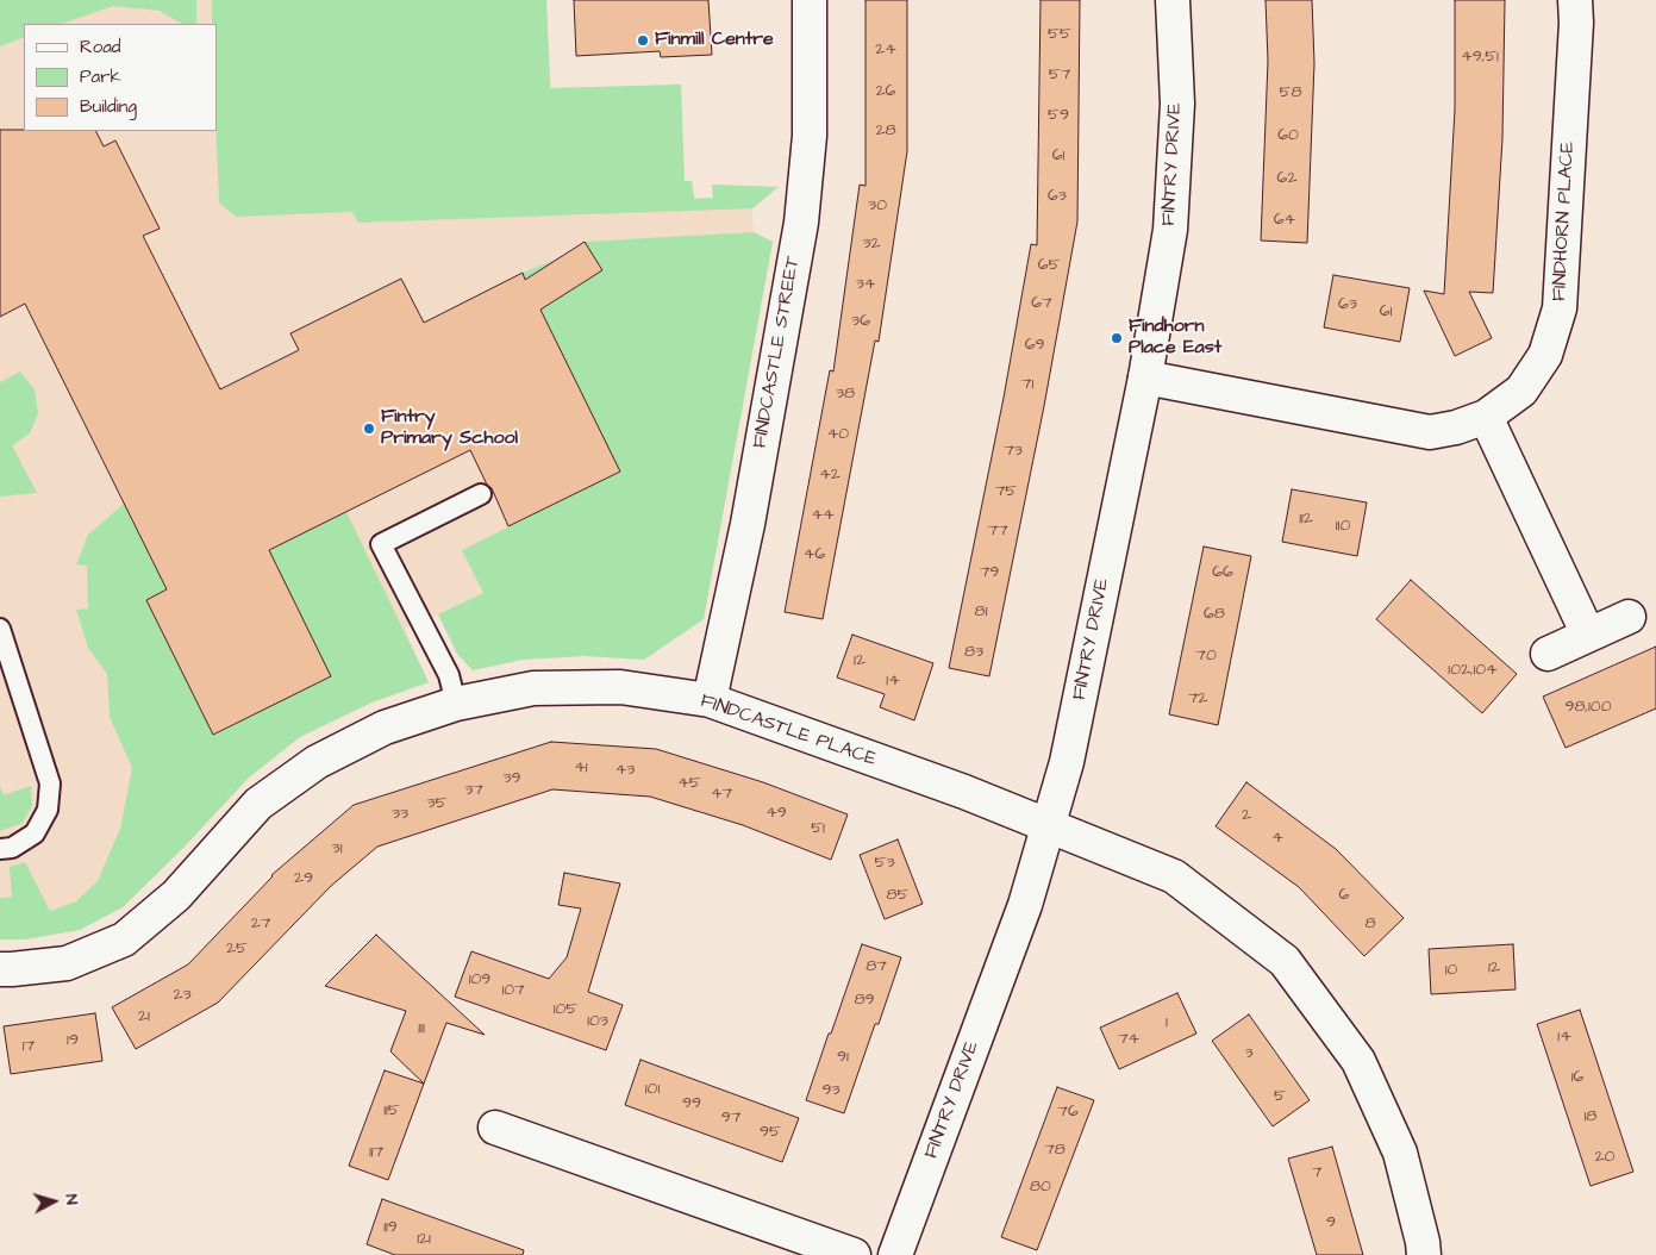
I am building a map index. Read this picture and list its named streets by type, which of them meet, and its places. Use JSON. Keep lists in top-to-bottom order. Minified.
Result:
{"streets":{"street":["FINTRY DRIVE","FINDHORN PLACE","FINDCASTLE STREET","FINDCASTLE PLACE"]},"crossings":[["FINTRY DRIVE","FINDHORN PLACE"],["FINTRY DRIVE","FINDCASTLE PLACE"],["FINDCASTLE STREET","FINDCASTLE PLACE"]],"places":["Finmill Centre","Findhorn Place East","Fintry Primary School"],"house_numbers":["55","24","49,51","57","26","58","59","28","60","61","62","63","30","64","32","65","34","67","63","61","36","69","71","38","40","73","42","75","44","112","110","77","46","79","66","81","68","83","70","12","102,104","14","72","98,100","41","43","39","45","37","47","35","49","33","2","51","4","31","53","29","85","6","27","8","25","87","12","10","109","107","23","89","105","21","103","1","111","14","74","19","17","3","91","16","101","93","5","99","115","76","18","97","95","78","117","20","7","80","9","119","121"],"legend":["Road","Park","Building"],"north":"right"}
